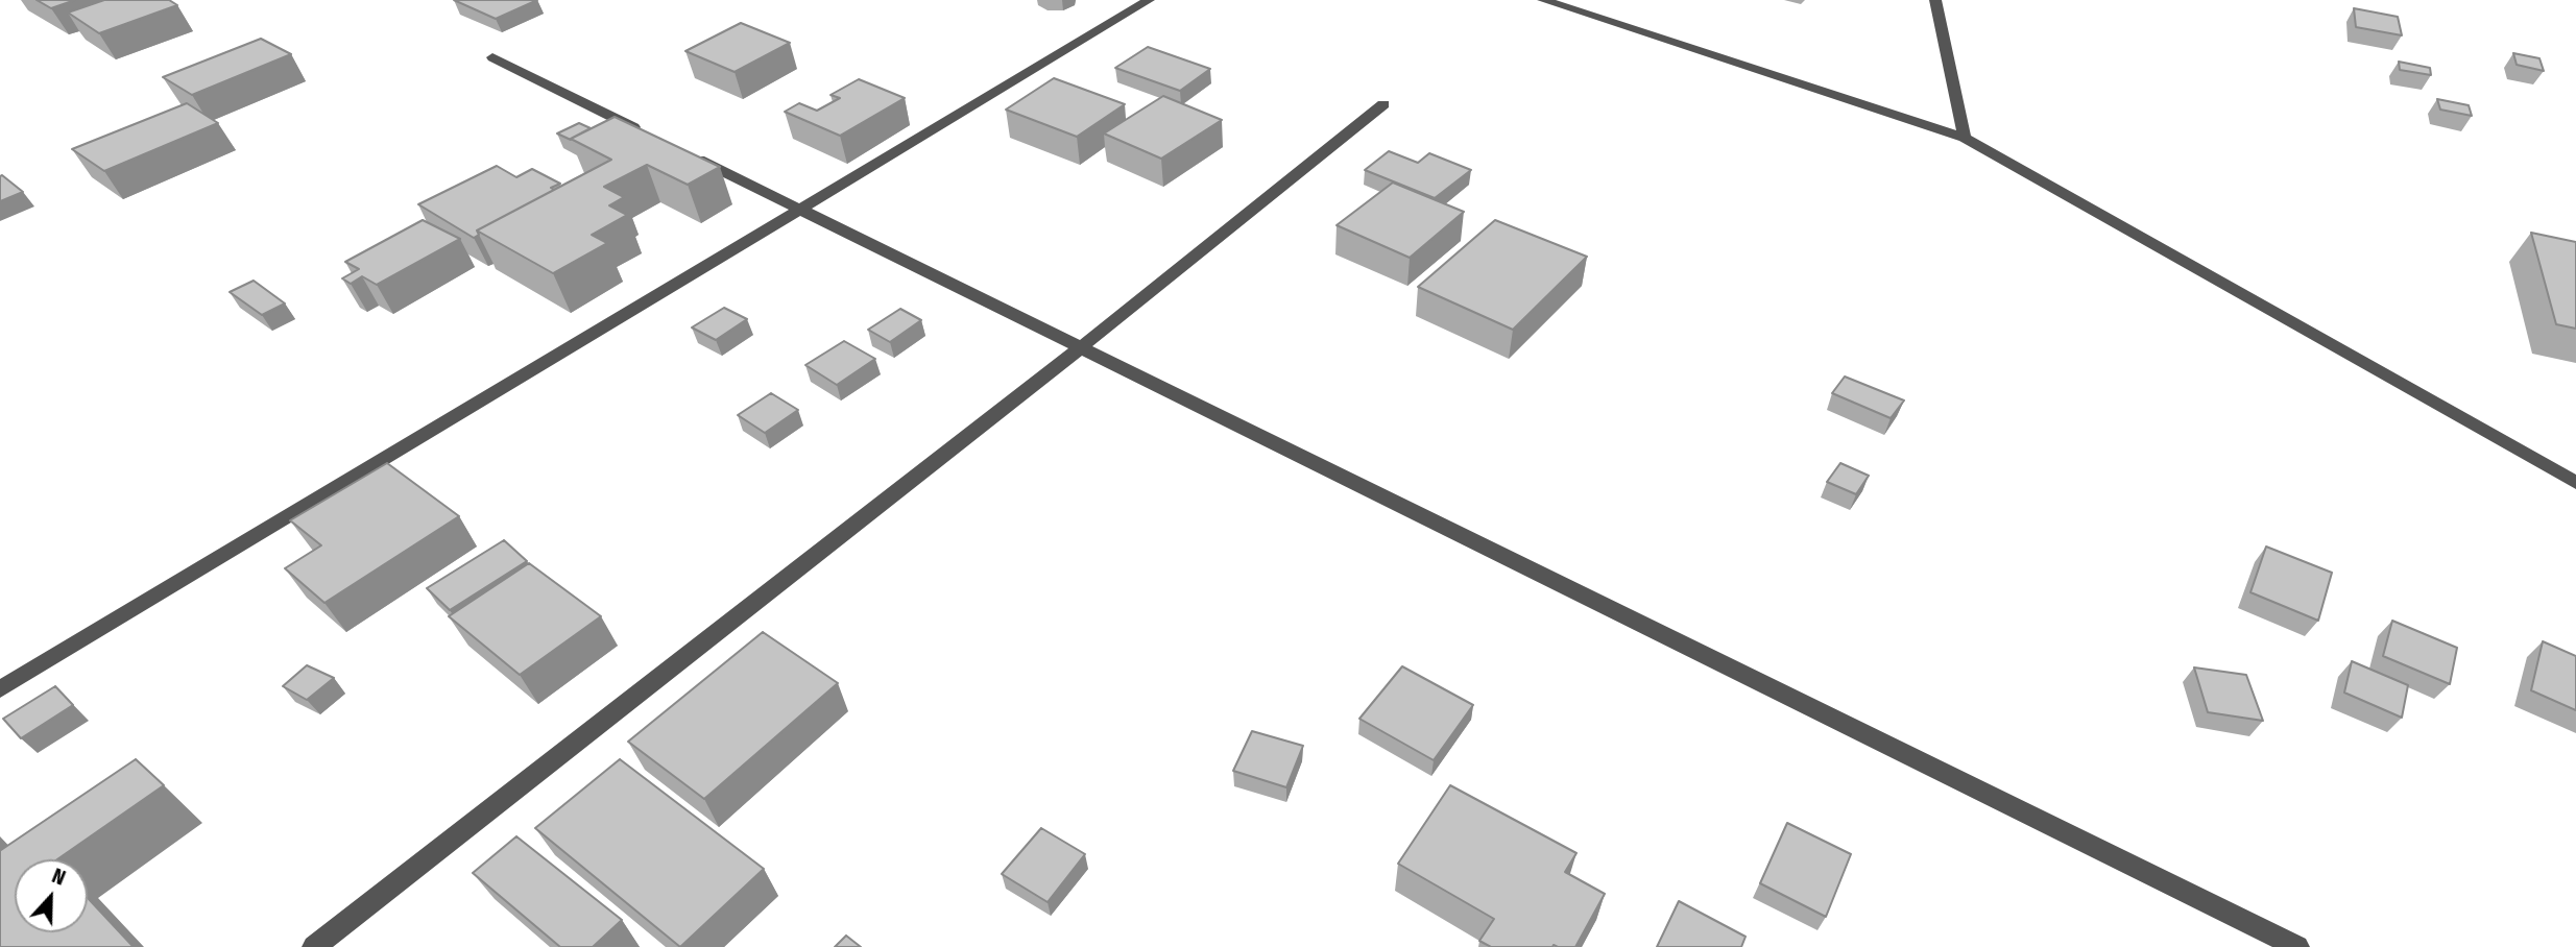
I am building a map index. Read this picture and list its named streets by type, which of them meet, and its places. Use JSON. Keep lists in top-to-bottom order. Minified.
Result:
{"north":"top"}
